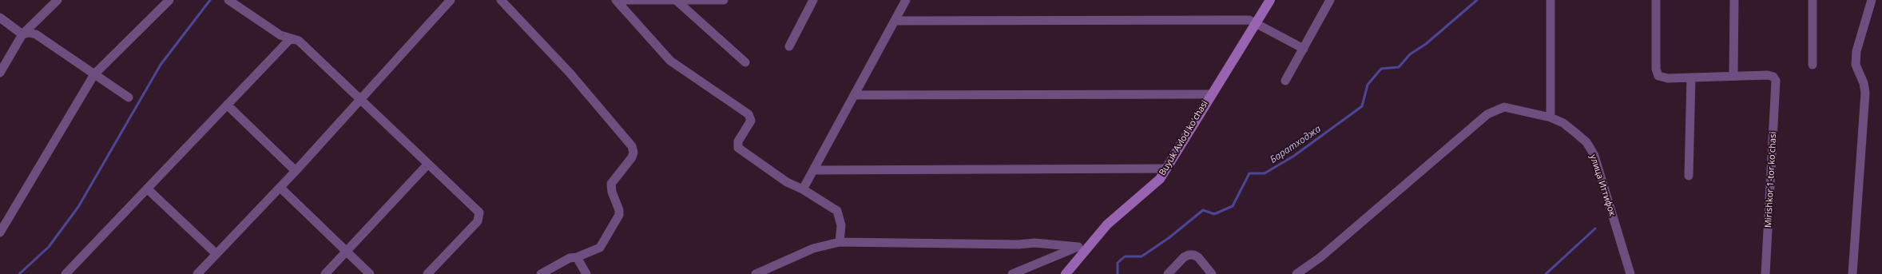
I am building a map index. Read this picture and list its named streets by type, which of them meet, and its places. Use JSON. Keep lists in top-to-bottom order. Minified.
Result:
{"streets":{"street":["Buyuk Avlod koʻchasi","Mirishkor 1-tor ko'chasi","улица Иттифок"]},"water":["Баратходжа"]}
